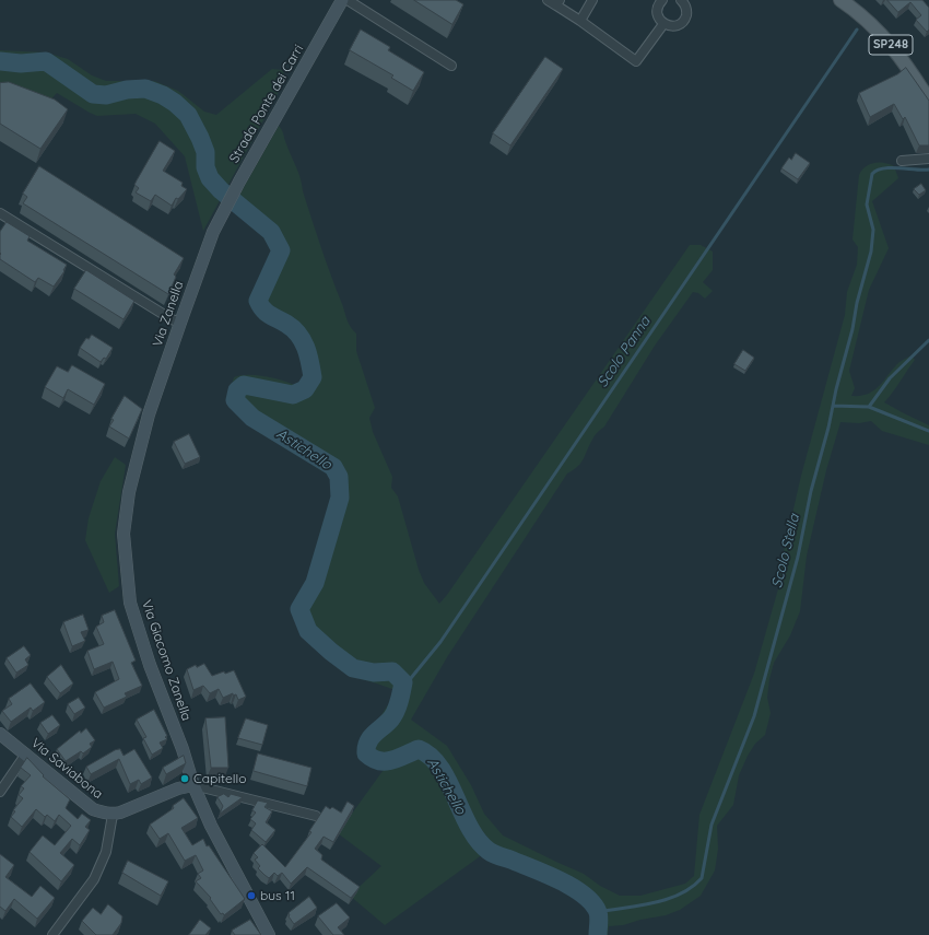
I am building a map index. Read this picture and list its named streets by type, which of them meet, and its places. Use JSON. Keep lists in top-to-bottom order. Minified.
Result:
{"streets":{"main road":["SP248"],"street":["Strada Ponte dei Carri","Via Zanella","Via Giacomo Zanella","Via Saviabona"]},"crossings":[["Strada Ponte dei Carri","Via Zanella"],["Via Zanella","Via Giacomo Zanella"]],"water":["Scolo Panna","Astichello","Scolo Stella"],"places":["Capitello","bus 11"]}
